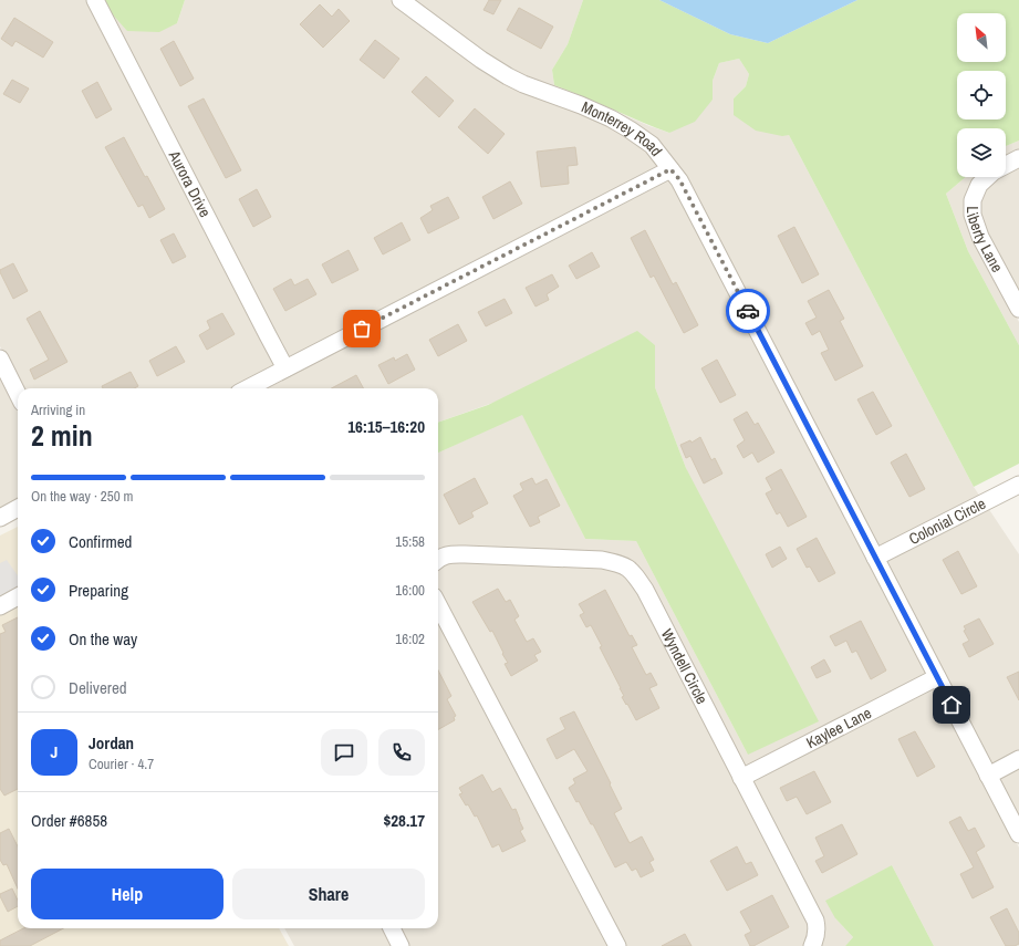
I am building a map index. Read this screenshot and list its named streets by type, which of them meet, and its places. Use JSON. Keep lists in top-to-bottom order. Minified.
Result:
{"streets":{"street":["Monterrey Road","Aurora Drive","Liberty Lane","Colonial Circle","Wyndell Circle","Kaylee Lane"]},"crossings":[["Monterrey Road","Colonial Circle"],["Monterrey Road","Kaylee Lane"],["Wyndell Circle","Kaylee Lane"]],"north":"top left","page":{"heading":["2 min","Arriving in","16:15–16:20"],"panel":["Jordan","Courier · 4.7","Order #6858","$28.17"],"bar":"On the way · 250 m","list":[["Confirmed","15:58"],["Preparing","16:00"],["On the way","16:02"],"Delivered"],"round":"J","buttons":["Help","Share"]}}
